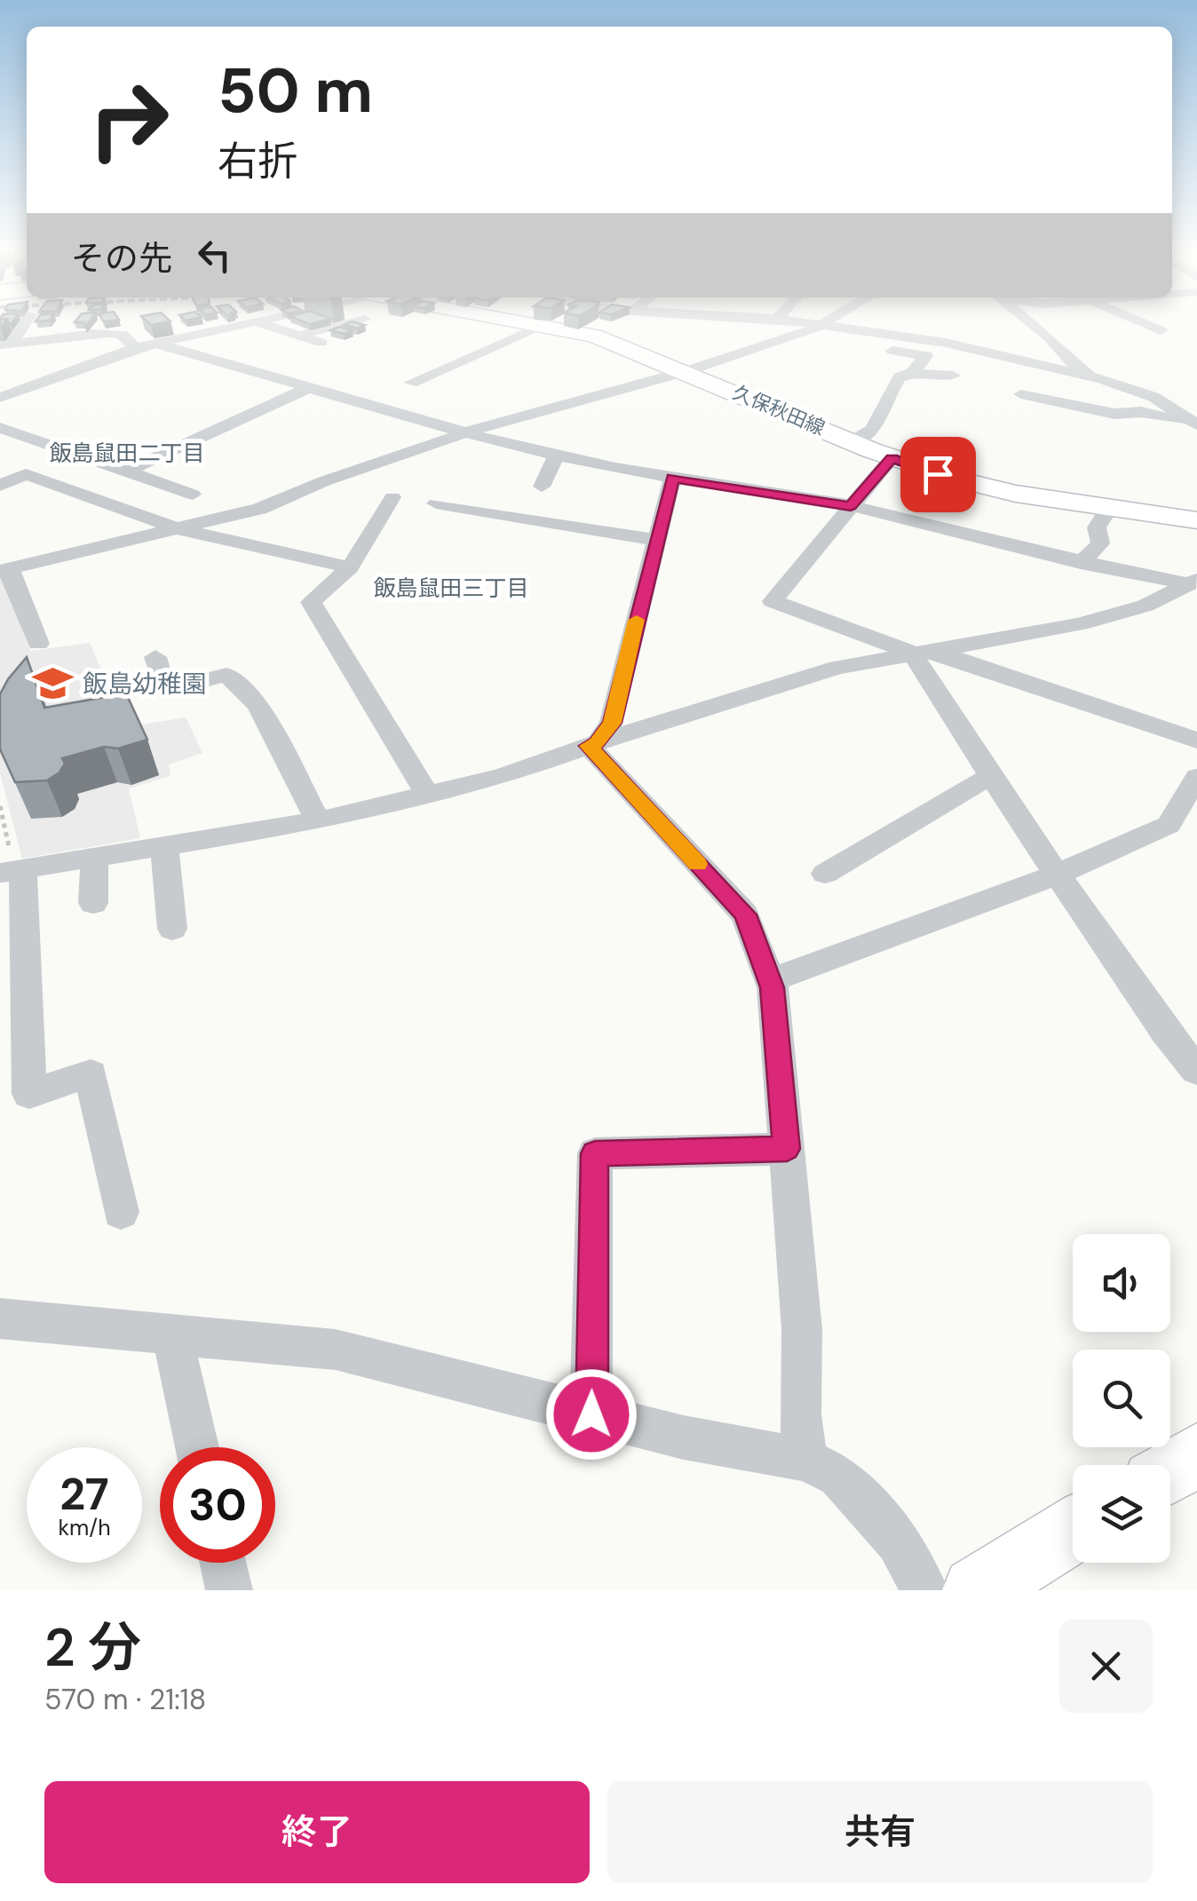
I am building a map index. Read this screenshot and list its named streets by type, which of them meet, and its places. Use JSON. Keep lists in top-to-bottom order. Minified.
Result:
{"streets":{"main road":["久保秋田線"]},"districts":["飯島鼠田二丁目","飯島鼠田三丁目"],"places":{"school or university":["飯島幼稚園"]},"page":{"turn":["50 m","右折"],"then":"その先","speed":"27 km/h","limit":"30","heading":["2 分","570 m · 21:18"],"buttons":["終了","共有"]}}
